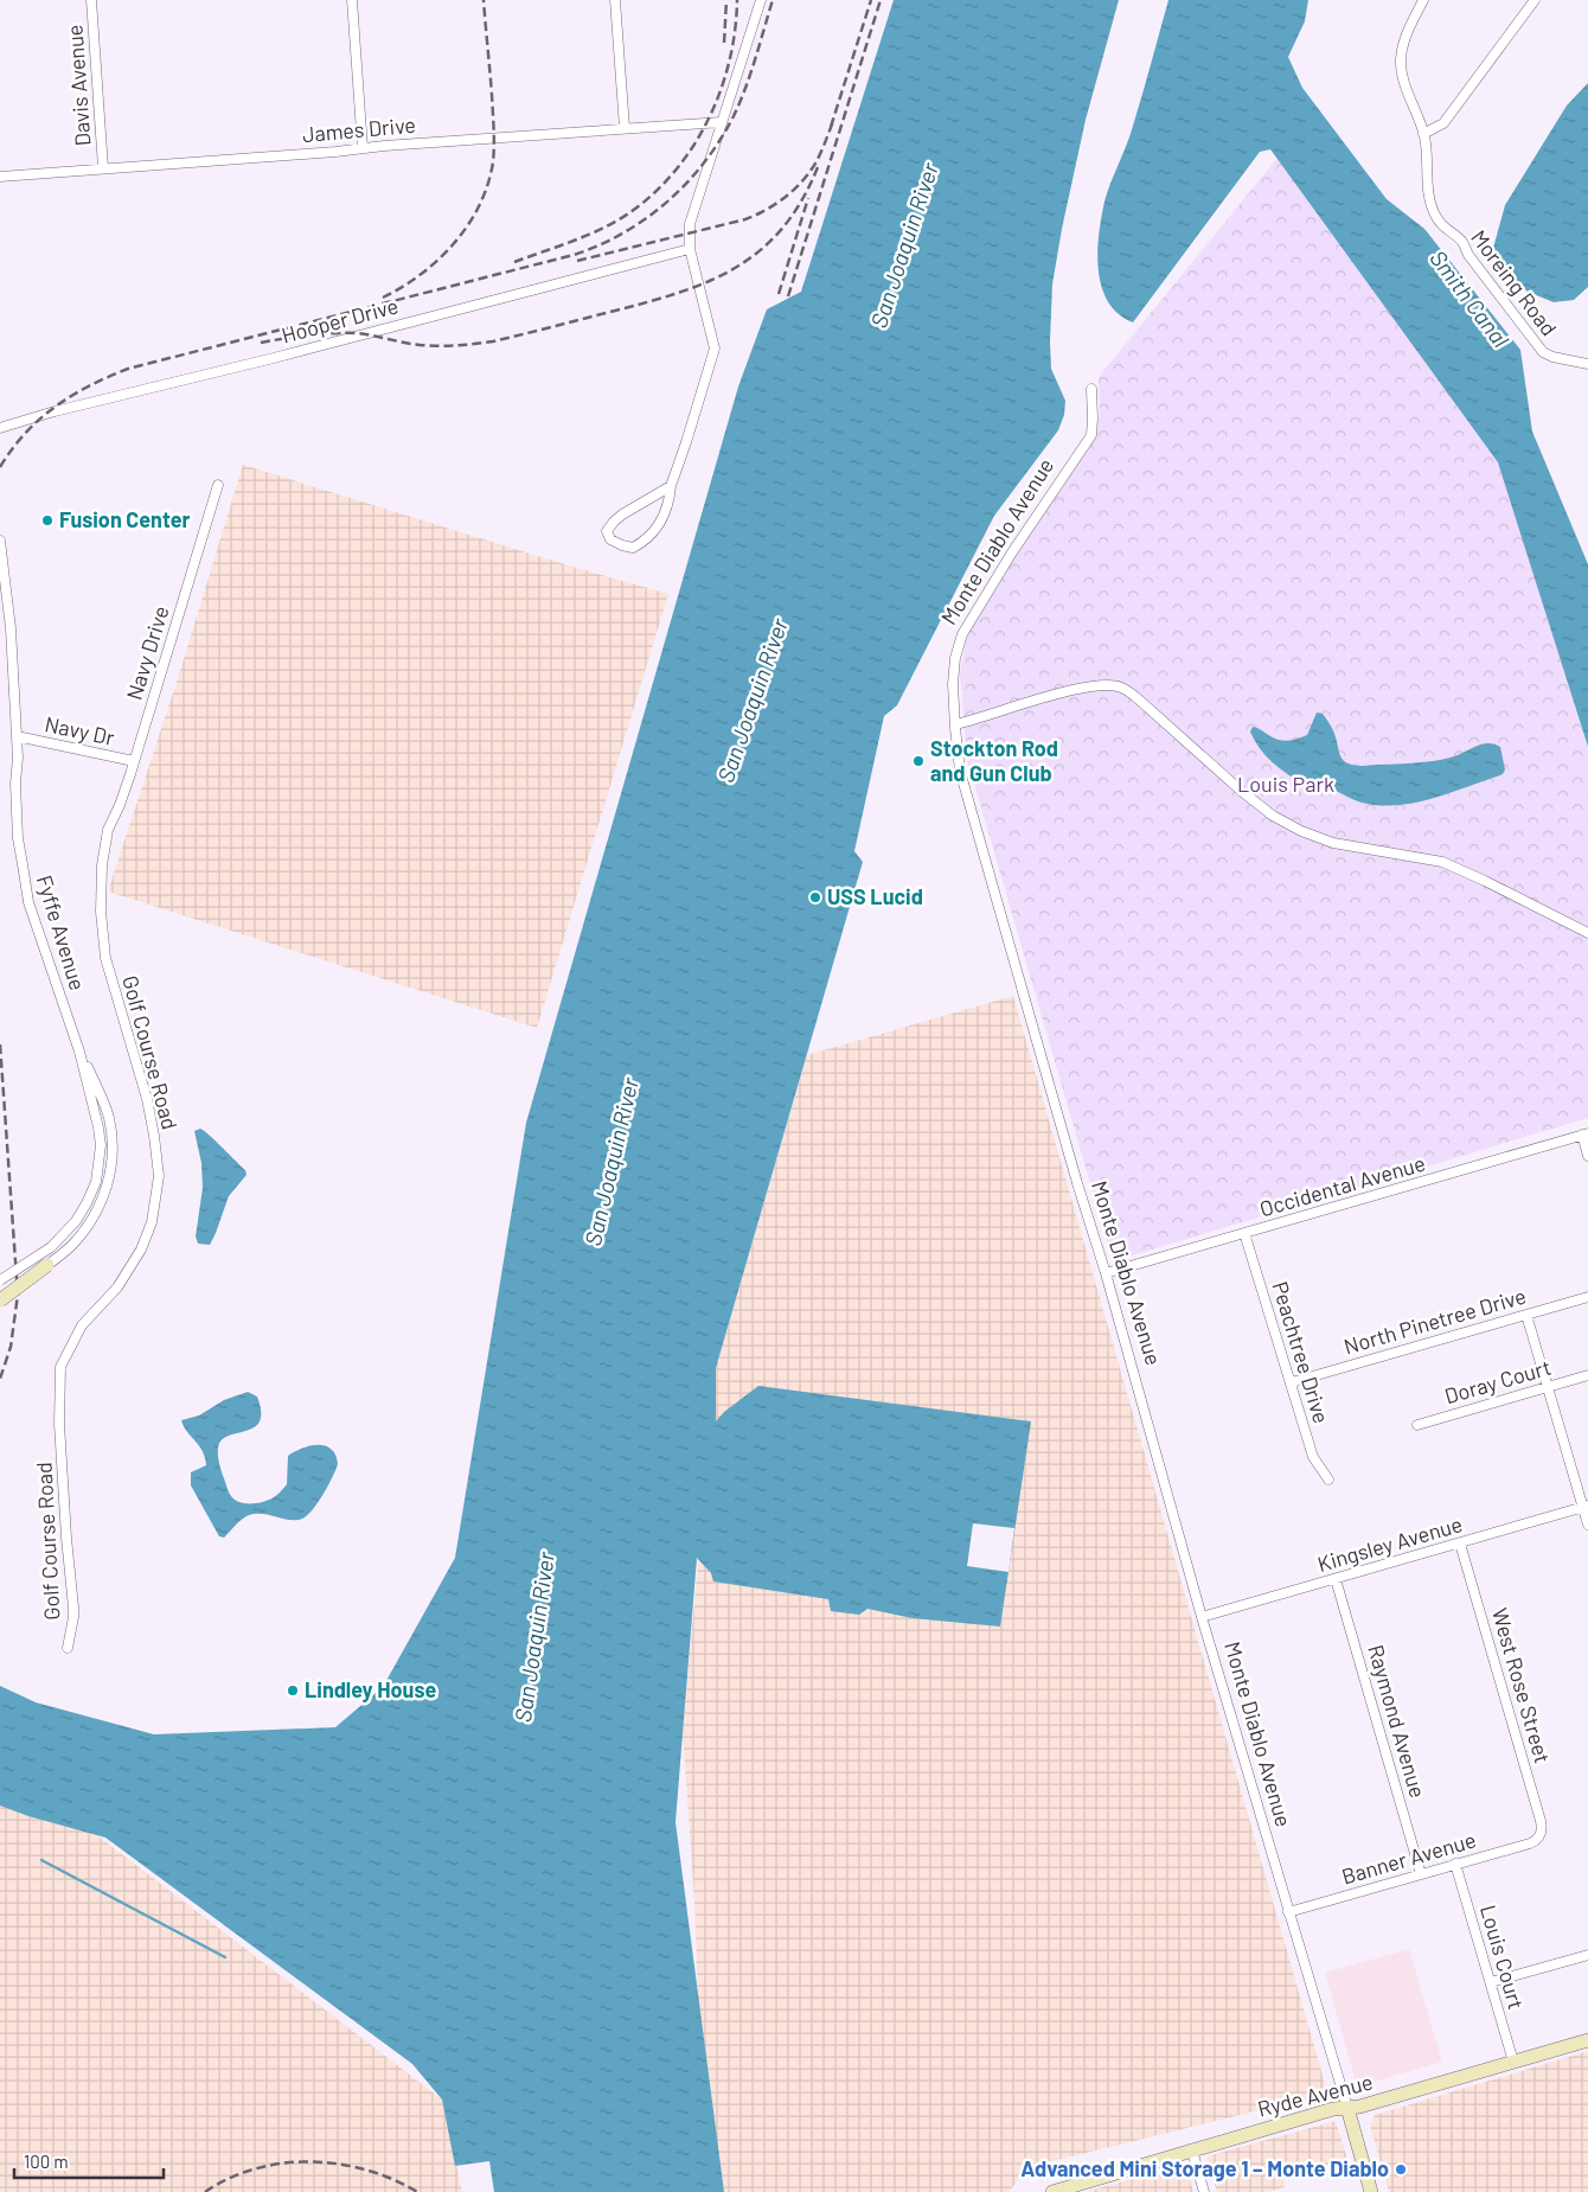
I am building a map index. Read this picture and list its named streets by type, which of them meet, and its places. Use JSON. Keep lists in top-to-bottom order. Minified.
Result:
{"streets":{"street":["Davis Avenue","James Drive","Moreing Road","Hooper Drive","Monte Diablo Avenue","Navy Drive","Navy Dr","Fyffe Avenue","Golf Course Road","Occidental Avenue","North Pinetree Drive","Peachtree Drive","Doray Court","Kingsley Avenue","West Rose Street","Raymond Avenue","Banner Avenue","Louis Court","Ryde Avenue"]},"crossings":[["Davis Avenue","James Drive"],["Monte Diablo Avenue","Occidental Avenue"],["Monte Diablo Avenue","Kingsley Avenue"],["Monte Diablo Avenue","Banner Avenue"],["Monte Diablo Avenue","Ryde Avenue"],["Navy Drive","Navy Dr"],["Navy Drive","Golf Course Road"],["Navy Dr","Fyffe Avenue"],["Occidental Avenue","Peachtree Drive"],["North Pinetree Drive","Peachtree Drive"],["Kingsley Avenue","West Rose Street"],["Kingsley Avenue","Raymond Avenue"],["West Rose Street","Banner Avenue"],["Raymond Avenue","Banner Avenue"],["Banner Avenue","Louis Court"],["Louis Court","Ryde Avenue"]],"water":["San Joaquin River","Smith Canal"],"parks":["Louis Park"],"places":["Fusion Center","Stockton Rod and Gun Club","USS Lucid","Lindley House","Advanced Mini Storage 1 – Monte Diablo"],"scale_bar":"100 m"}
